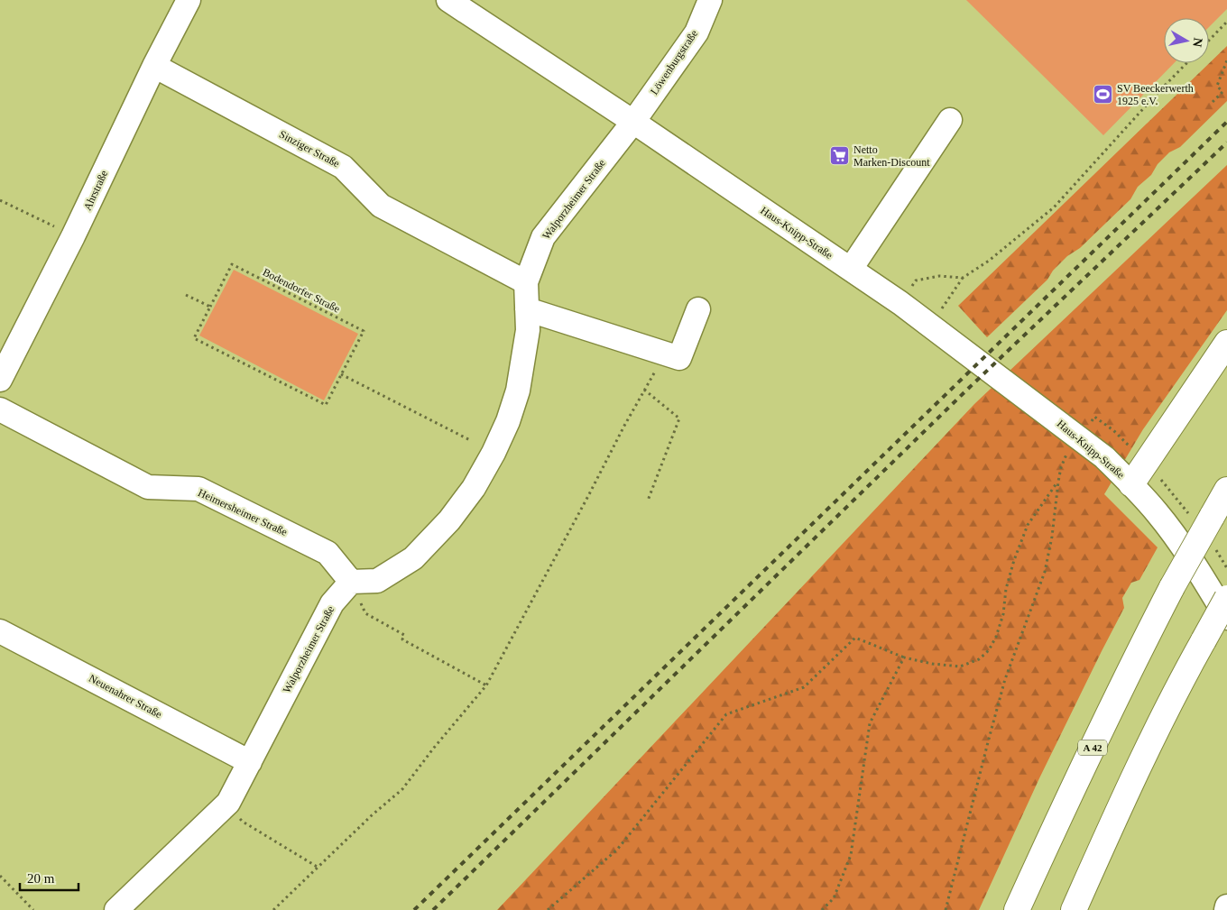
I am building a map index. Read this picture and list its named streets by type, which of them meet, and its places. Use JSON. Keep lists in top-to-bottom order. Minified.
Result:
{"streets":{"highway":["A 42"],"street":["Löwenburgstraße","Sinziger Straße","Ahrstraße","Walporzheimer Straße","Haus-Knipp-Straße","Heimersheimer Straße","Neuenahrer Straße"],"path":["Bodendorfer Straße"]},"crossings":[["Löwenburgstraße","Walporzheimer Straße"],["Löwenburgstraße","Haus-Knipp-Straße"],["Sinziger Straße","Ahrstraße"],["Sinziger Straße","Walporzheimer Straße"],["Walporzheimer Straße","Haus-Knipp-Straße"],["Walporzheimer Straße","Heimersheimer Straße"],["Walporzheimer Straße","Neuenahrer Straße"]],"places":{"sports":["SV Beeckerwerth 1925 e.V."],"supermarket":["Netto Marken-Discount"]},"scale_bar":"20 m","north":"right"}
